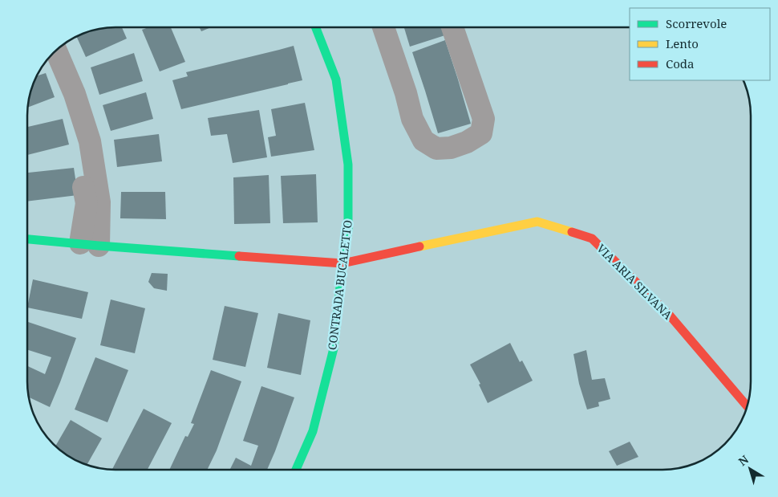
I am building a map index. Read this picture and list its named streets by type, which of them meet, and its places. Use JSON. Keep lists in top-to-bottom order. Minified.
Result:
{"streets":{"street":["VIA ARIA SILVANA","CONTRADA BUCALETTO"]},"crossings":[["VIA ARIA SILVANA","CONTRADA BUCALETTO"]],"legend":["Scorrevole","Lento","Coda"],"north":"top left"}
